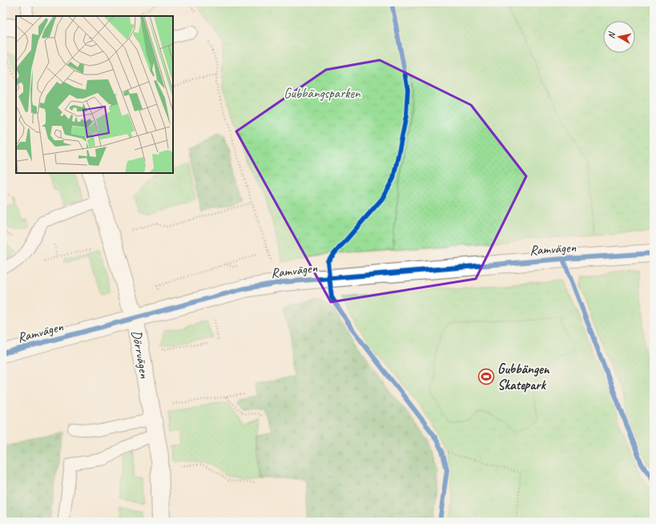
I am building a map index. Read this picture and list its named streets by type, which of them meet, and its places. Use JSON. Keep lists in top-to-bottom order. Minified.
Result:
{"streets":{"street":["Ramvägen","Dörrvägen"]},"crossings":[["Ramvägen","Dörrvägen"]],"parks":["Gubbängsparken"],"places":{"sports":["Gubbängen Skatepark"]},"north":"left"}
